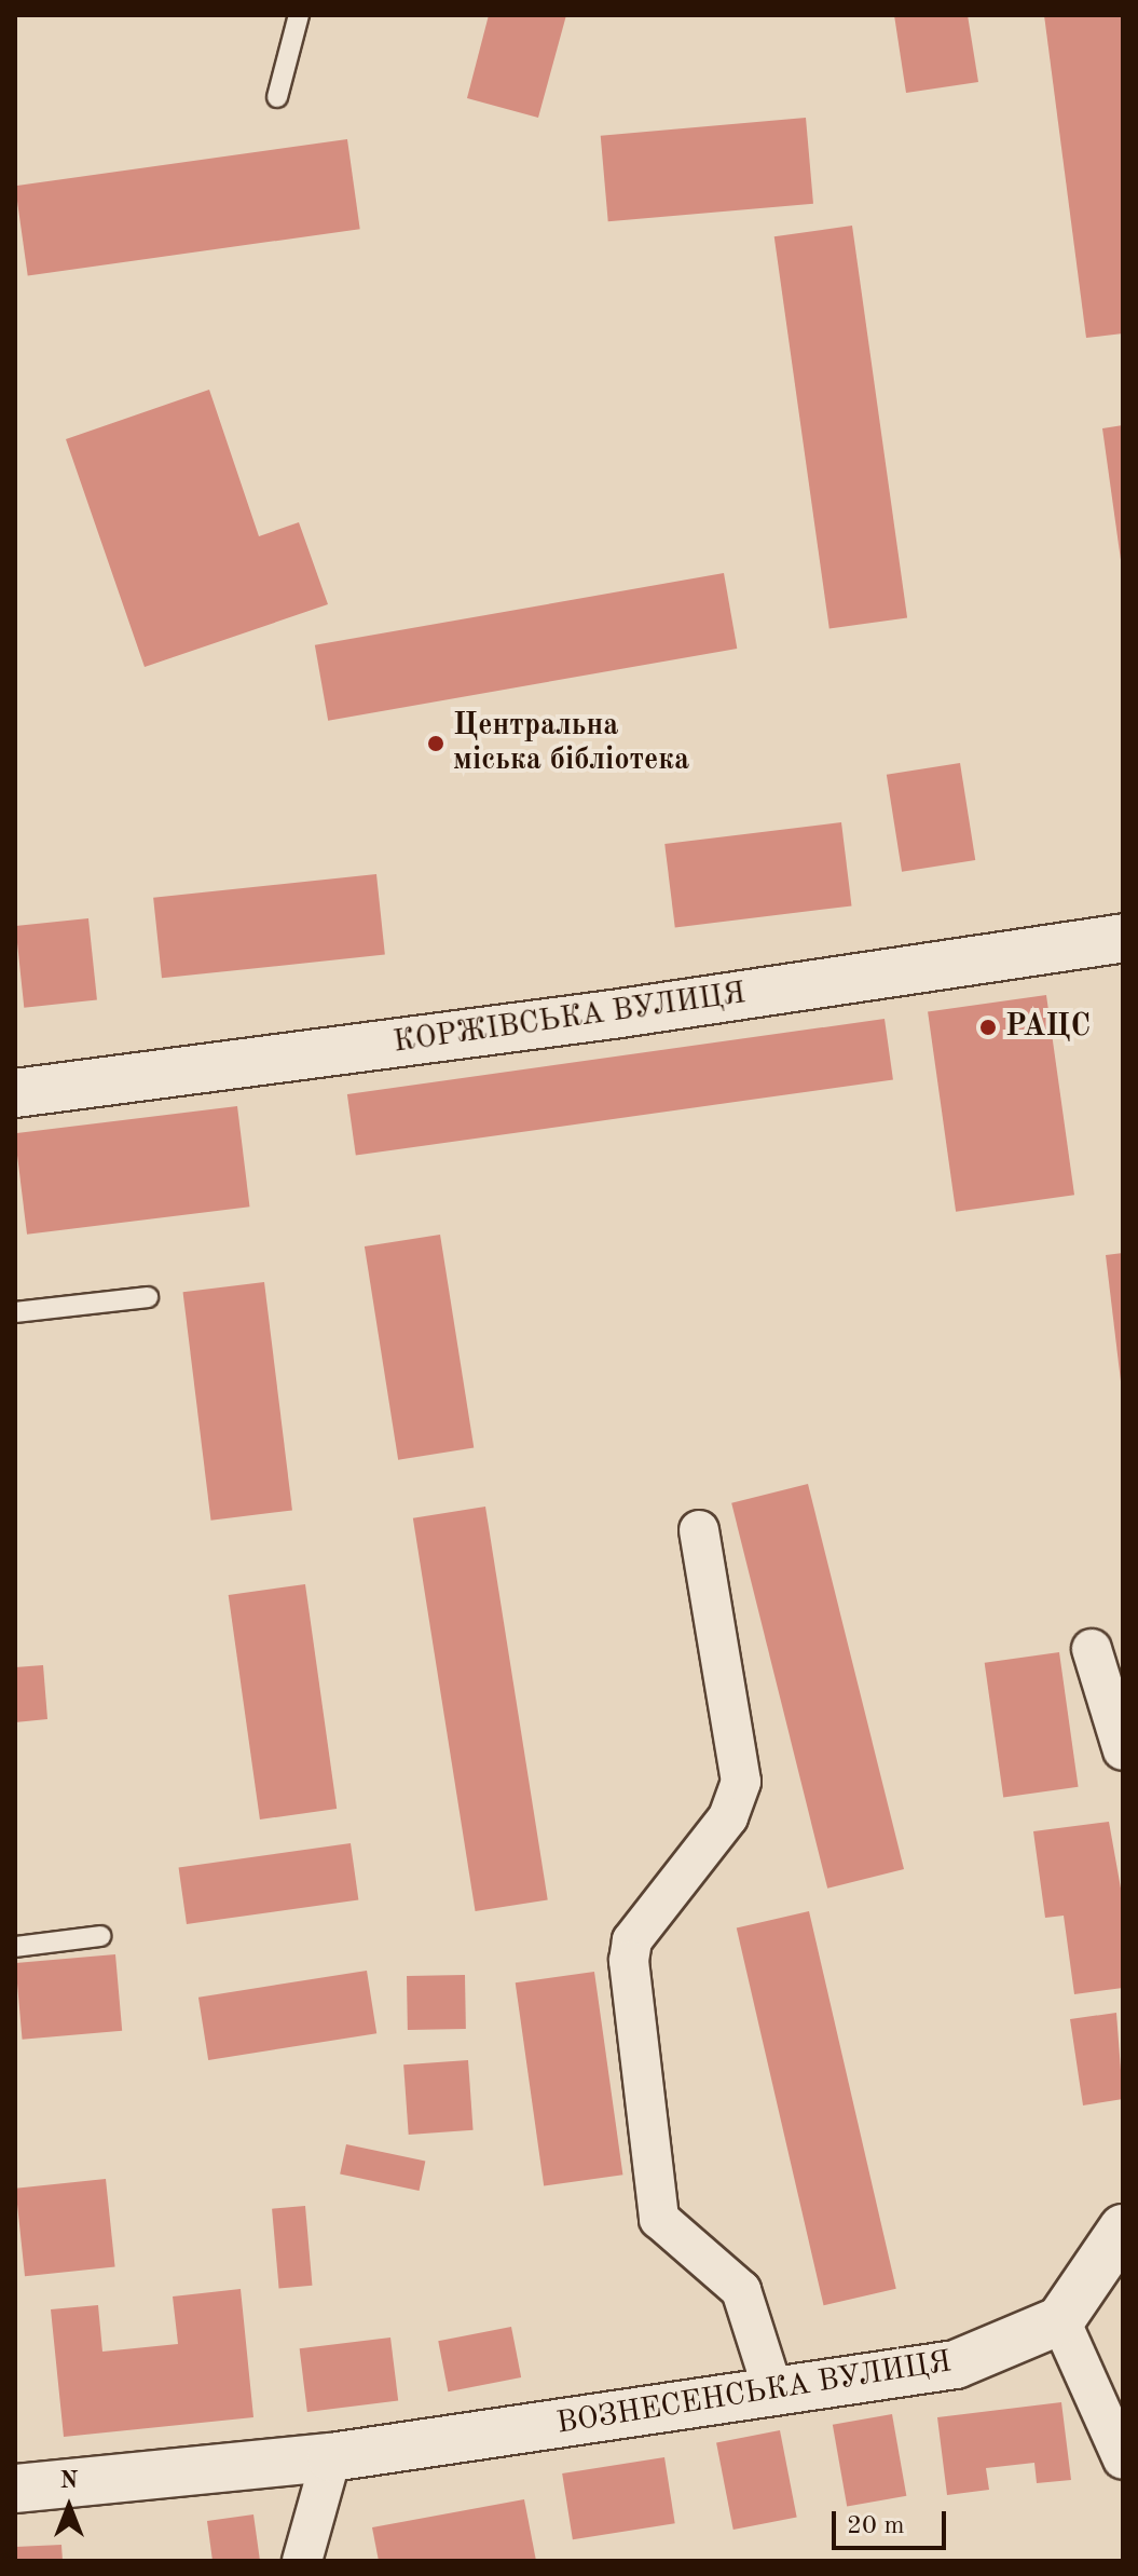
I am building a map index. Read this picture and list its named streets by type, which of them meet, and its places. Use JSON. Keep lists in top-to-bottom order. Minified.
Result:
{"streets":{"street":["КОРЖІВСЬКА ВУЛИЦЯ","ВОЗНЕСЕНСЬКА ВУЛИЦЯ"]},"places":["Центральна міська бібліотека","РАЦС"],"scale_bar":"20 m","north":"top"}
